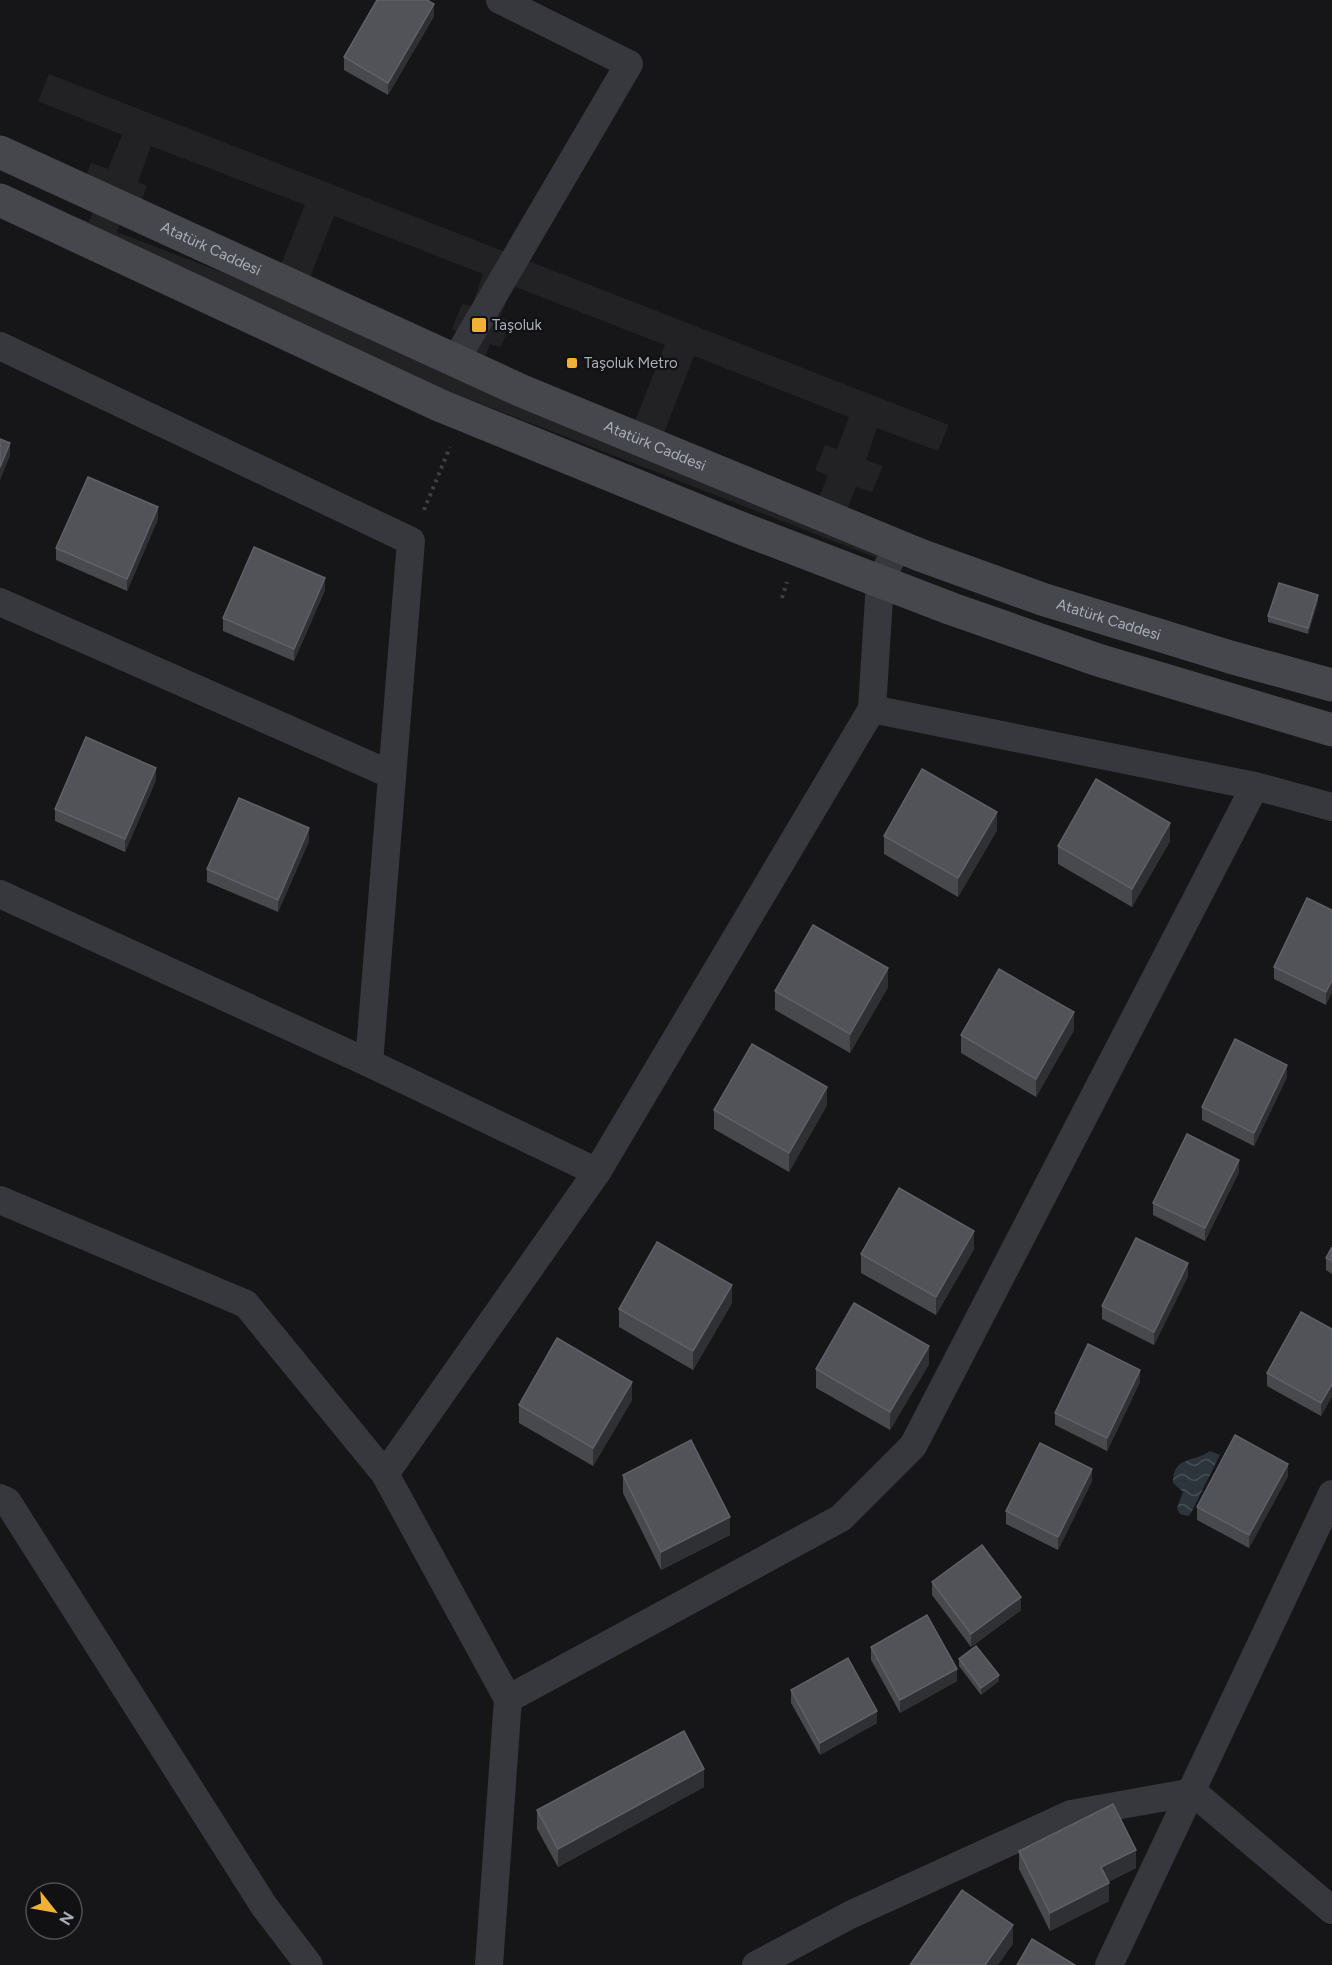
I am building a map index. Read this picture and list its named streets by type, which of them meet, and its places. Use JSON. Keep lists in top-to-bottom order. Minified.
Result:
{"streets":{"main road":["Atatürk Caddesi"]},"places":{"transit":["Taşoluk","Taşoluk Metro"]},"north":"bottom right"}
